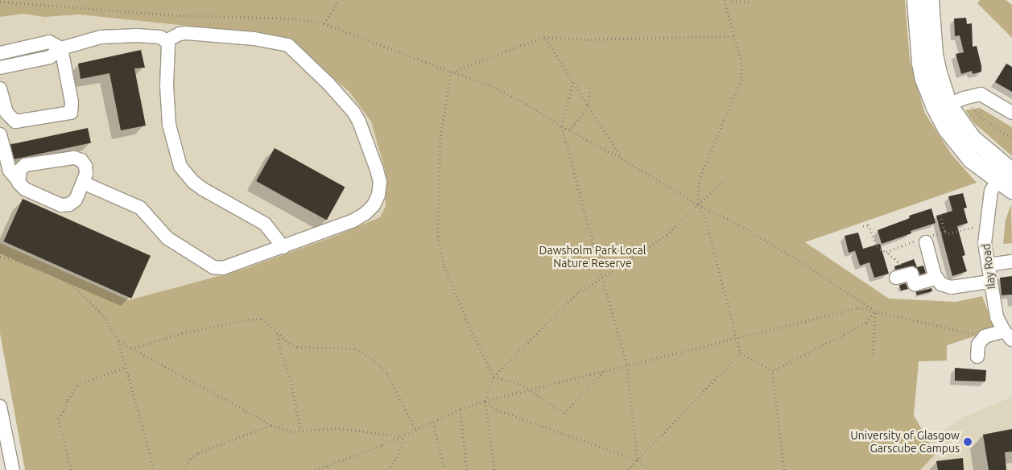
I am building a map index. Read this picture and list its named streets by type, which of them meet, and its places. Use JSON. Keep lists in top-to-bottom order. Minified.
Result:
{"streets":{"street":["Ilay Road"]},"parks":["Dawsholm Park Local Nature Reserve"],"places":["University of Glasgow Garscube Campus"]}
